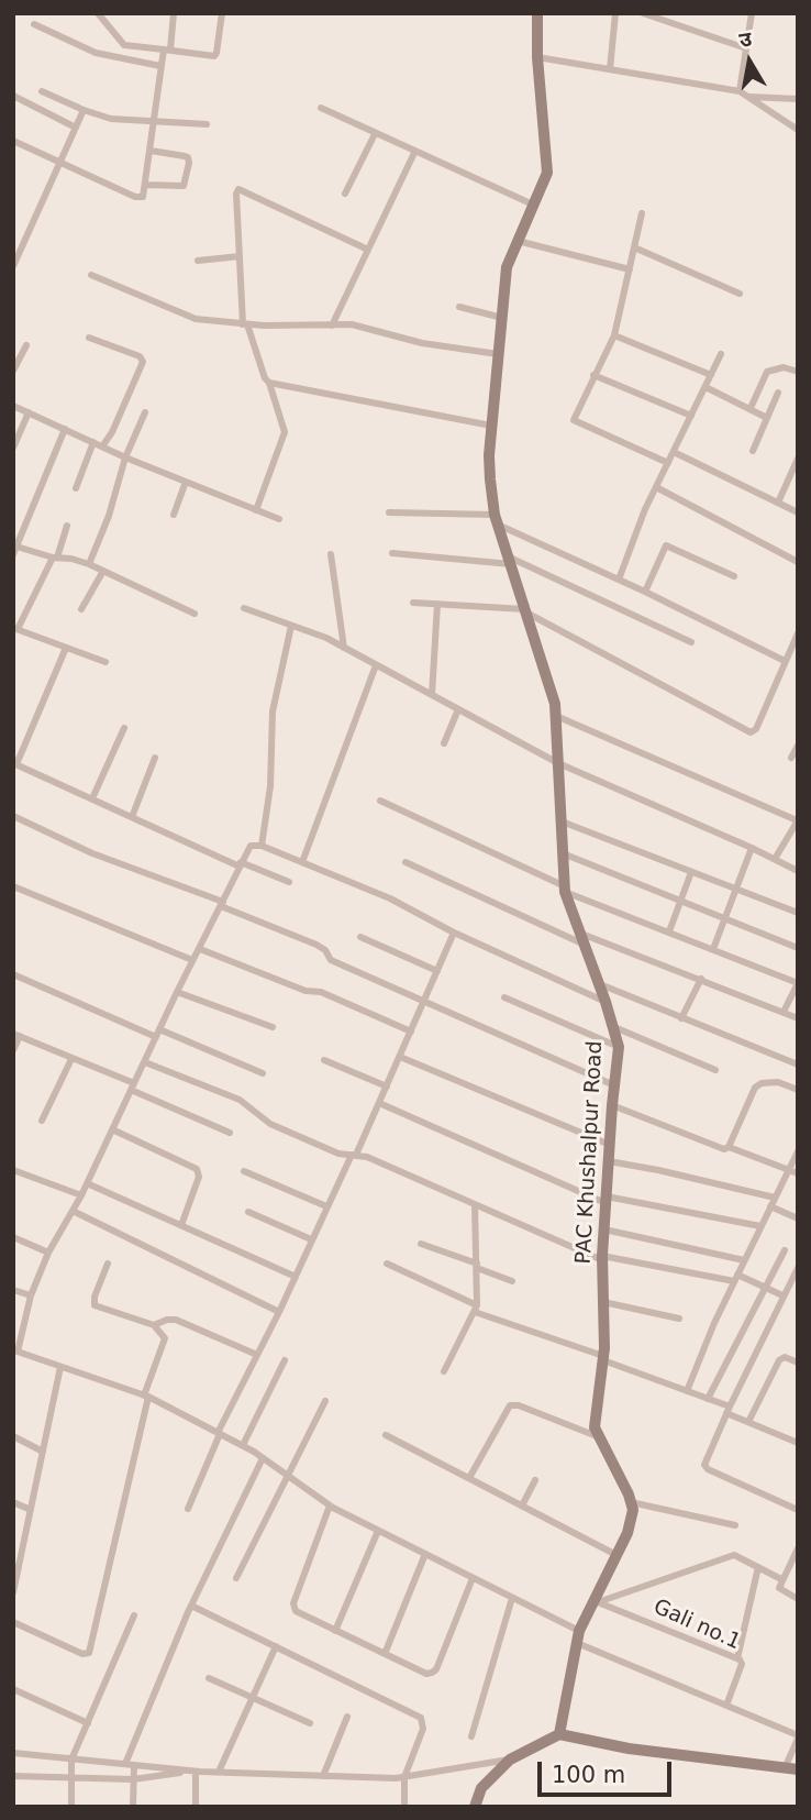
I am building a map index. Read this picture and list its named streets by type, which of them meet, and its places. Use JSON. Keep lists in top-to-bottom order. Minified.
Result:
{"streets":{"main road":["PAC Khushalpur Road"],"street":["Gali no.1"]},"scale_bar":"100 m","north":"top"}
